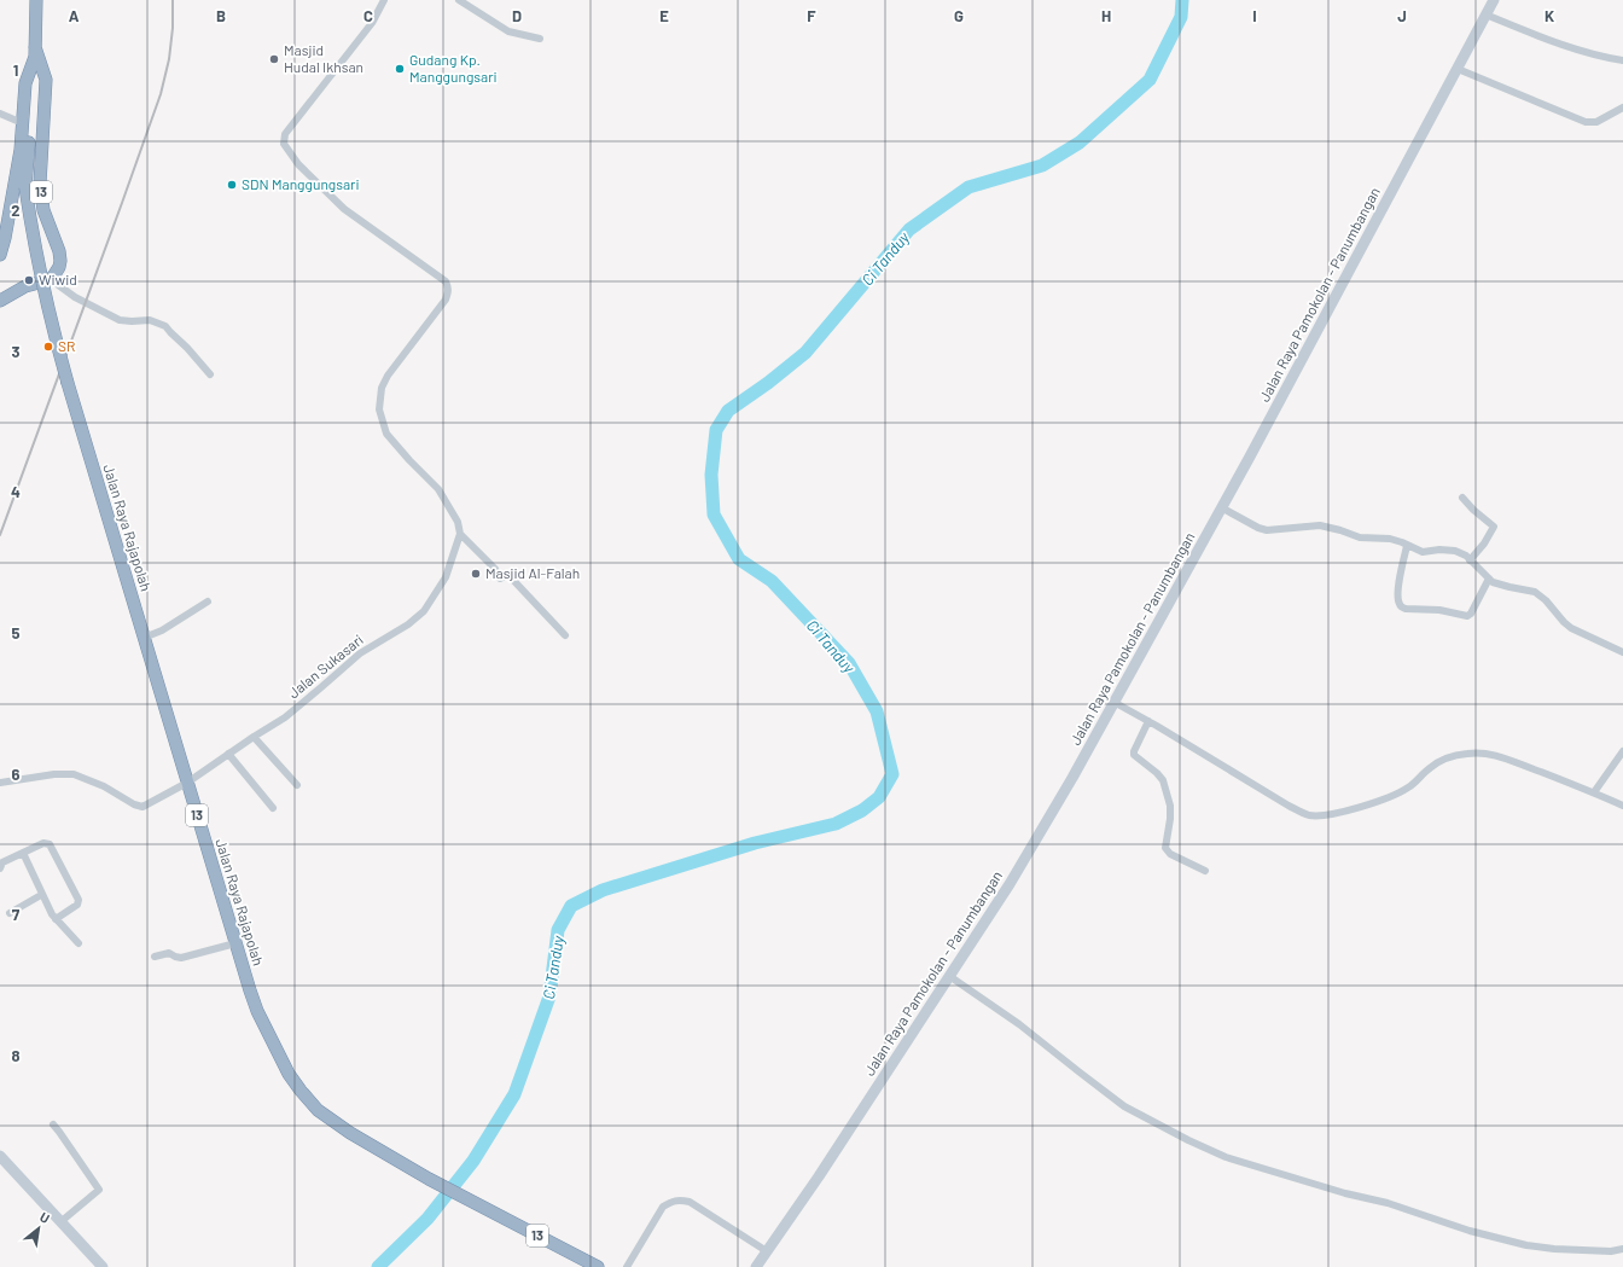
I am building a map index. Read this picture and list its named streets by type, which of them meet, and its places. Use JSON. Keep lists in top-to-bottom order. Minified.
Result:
{"streets":{"highway":["13","Jalan Raya Rajapolah"],"main road":["Jalan Raya Pamokolan - Panumbangan"],"street":["Jalan Sukasari"]},"crossings":[["13","Jalan Raya Rajapolah"],["Jalan Raya Rajapolah","Jalan Sukasari"]],"water":["Ci Tanduy"],"places":["Masjid Hudal Ikhsan","Gudang Kp. Manggungsari","SDN Manggungsari","Wiwid","SR","Masjid Al-Falah"],"north":"top right","grid":{"columns":["A","B","C","D","E","F","G","H","I","J","K"],"rows":["1","2","3","4","5","6","7","8"]}}
